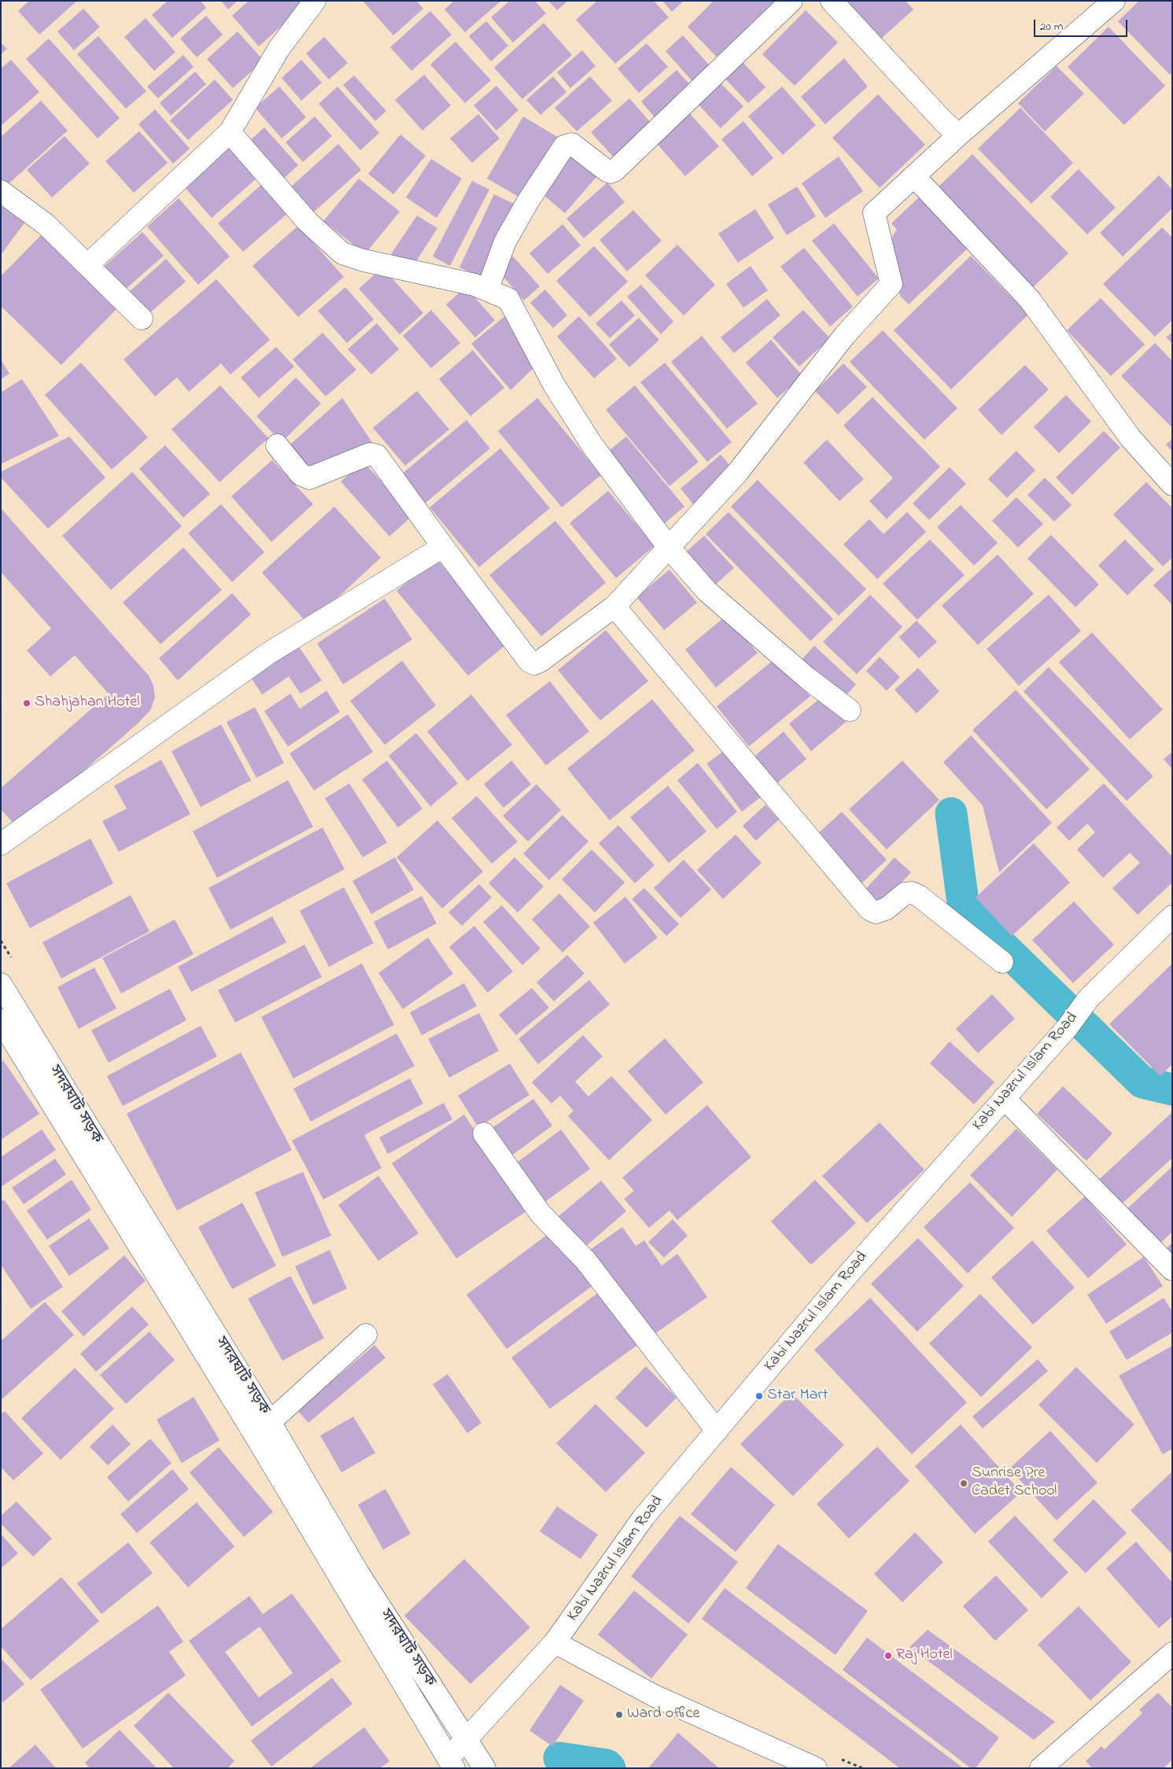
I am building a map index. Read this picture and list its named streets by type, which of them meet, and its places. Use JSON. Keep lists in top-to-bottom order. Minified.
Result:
{"streets":{"street":["Kabi Nazrul Islam Road","সদরঘাট সড়ক"]},"crossings":[["Kabi Nazrul Islam Road","সদরঘাট সড়ক"]],"places":["Shahjahan Hotel","Star Mart","Sunrise Pre Cadet School","Raj Hotel","Ward office"],"scale_bar":"20 m"}
